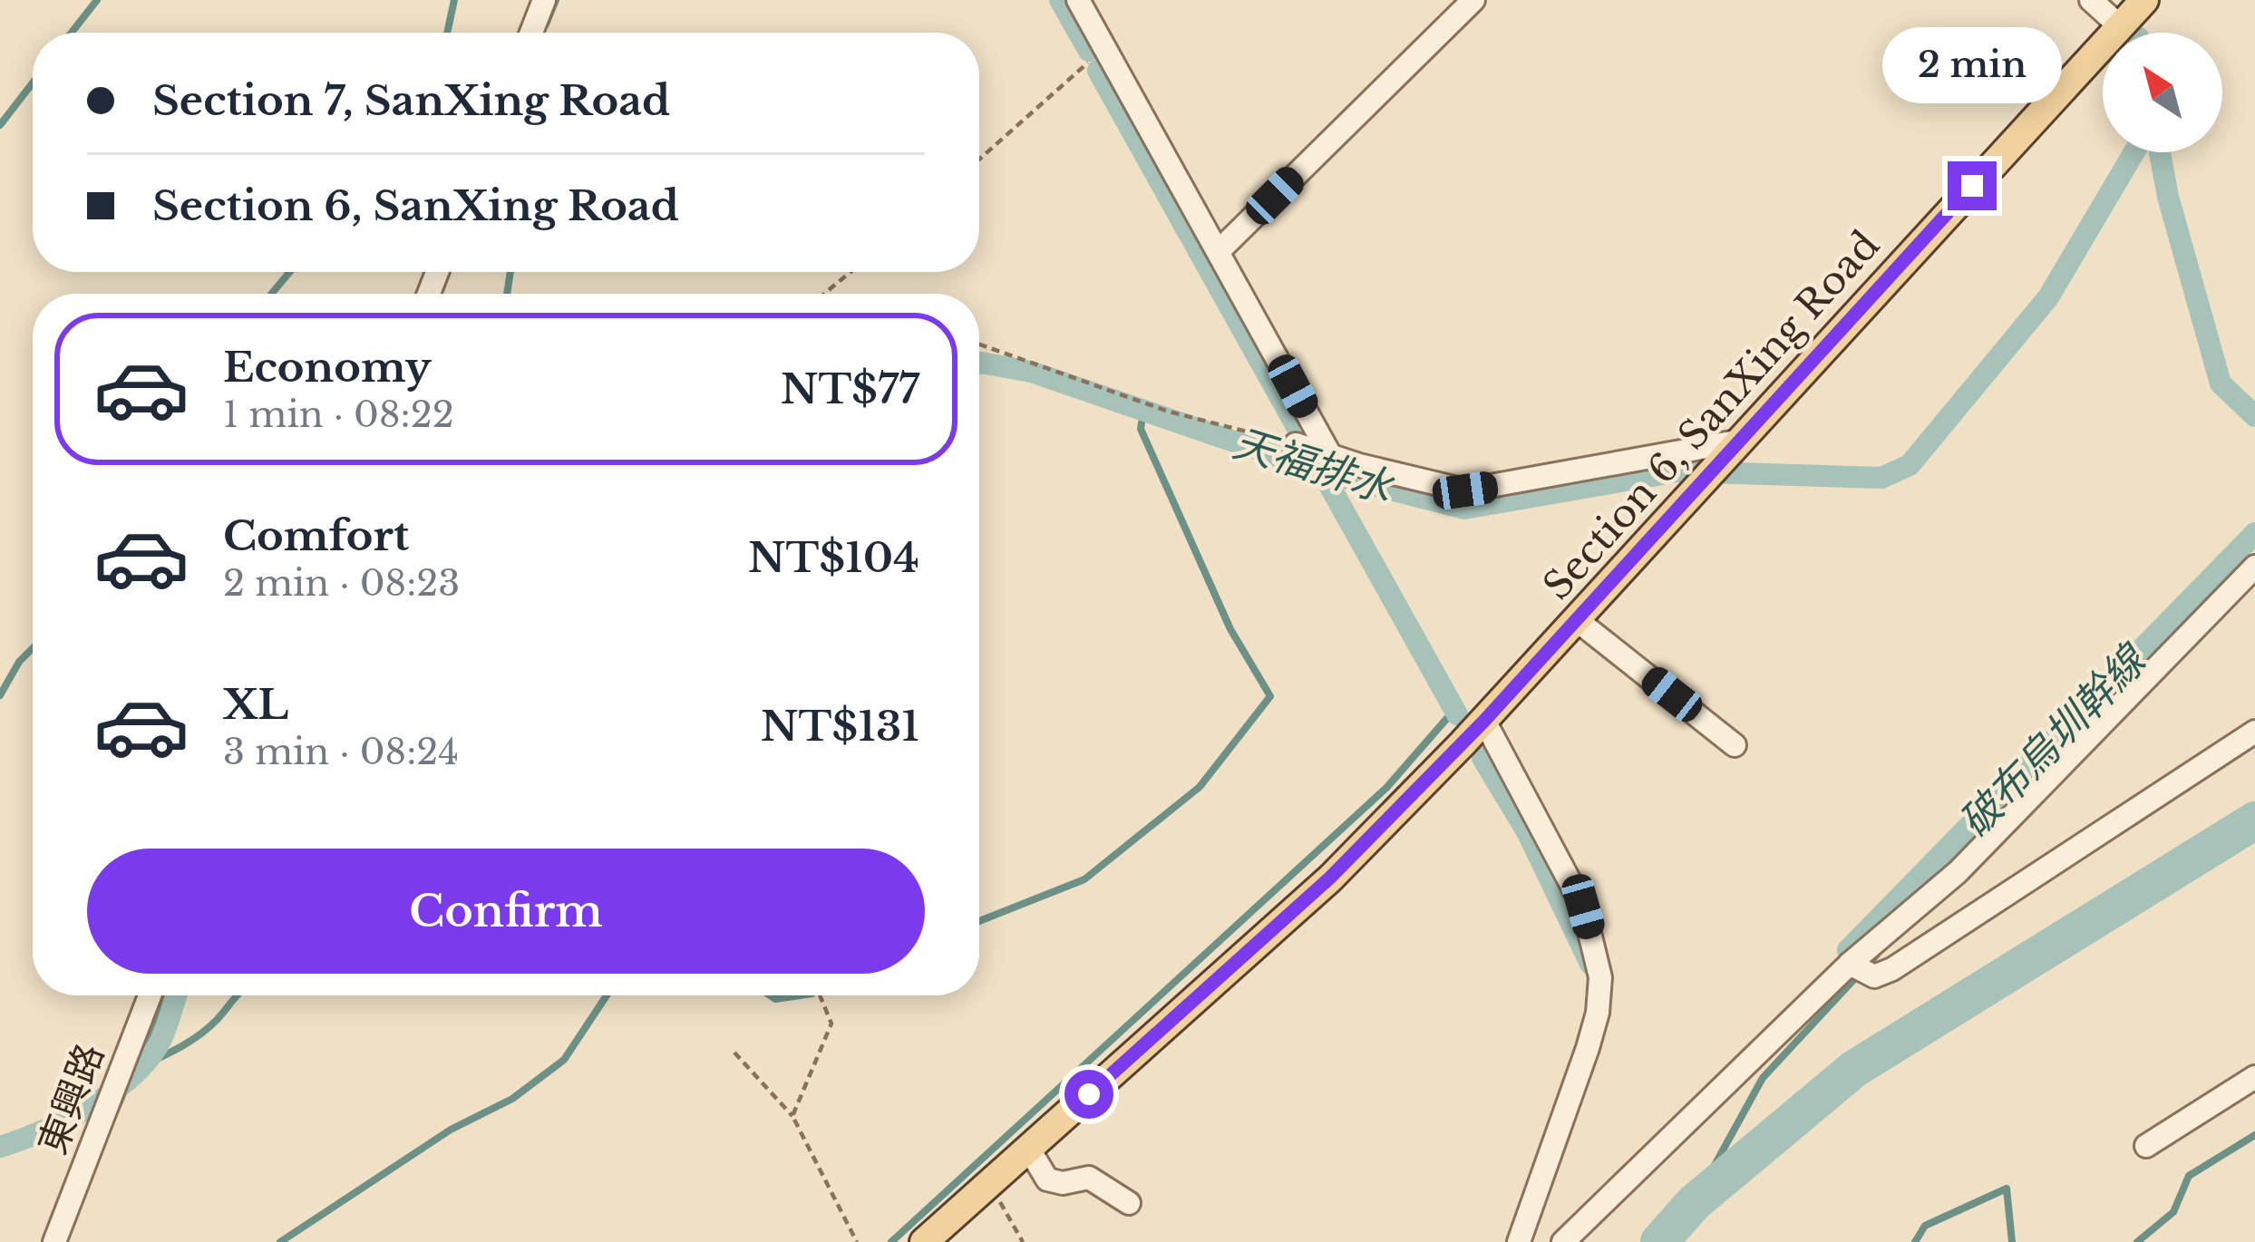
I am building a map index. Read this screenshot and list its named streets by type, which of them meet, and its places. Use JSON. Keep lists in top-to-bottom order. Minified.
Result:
{"streets":{"main road":["Section 6, SanXing Road"],"street":["東興路"]},"water":["天福排水","破布烏圳幹線"],"north":"top left","page":{"bubble":"2 min","banner":["Section 7, SanXing Road","Section 6, SanXing Road"],"list":[{"name":"Economy","note":"1 min · 08:22","value":"NT$77"},{"name":"Comfort","note":"2 min · 08:23","value":"NT$104"},{"name":"XL","note":"3 min · 08:24","value":"NT$131"}],"buttons":"Confirm"}}
